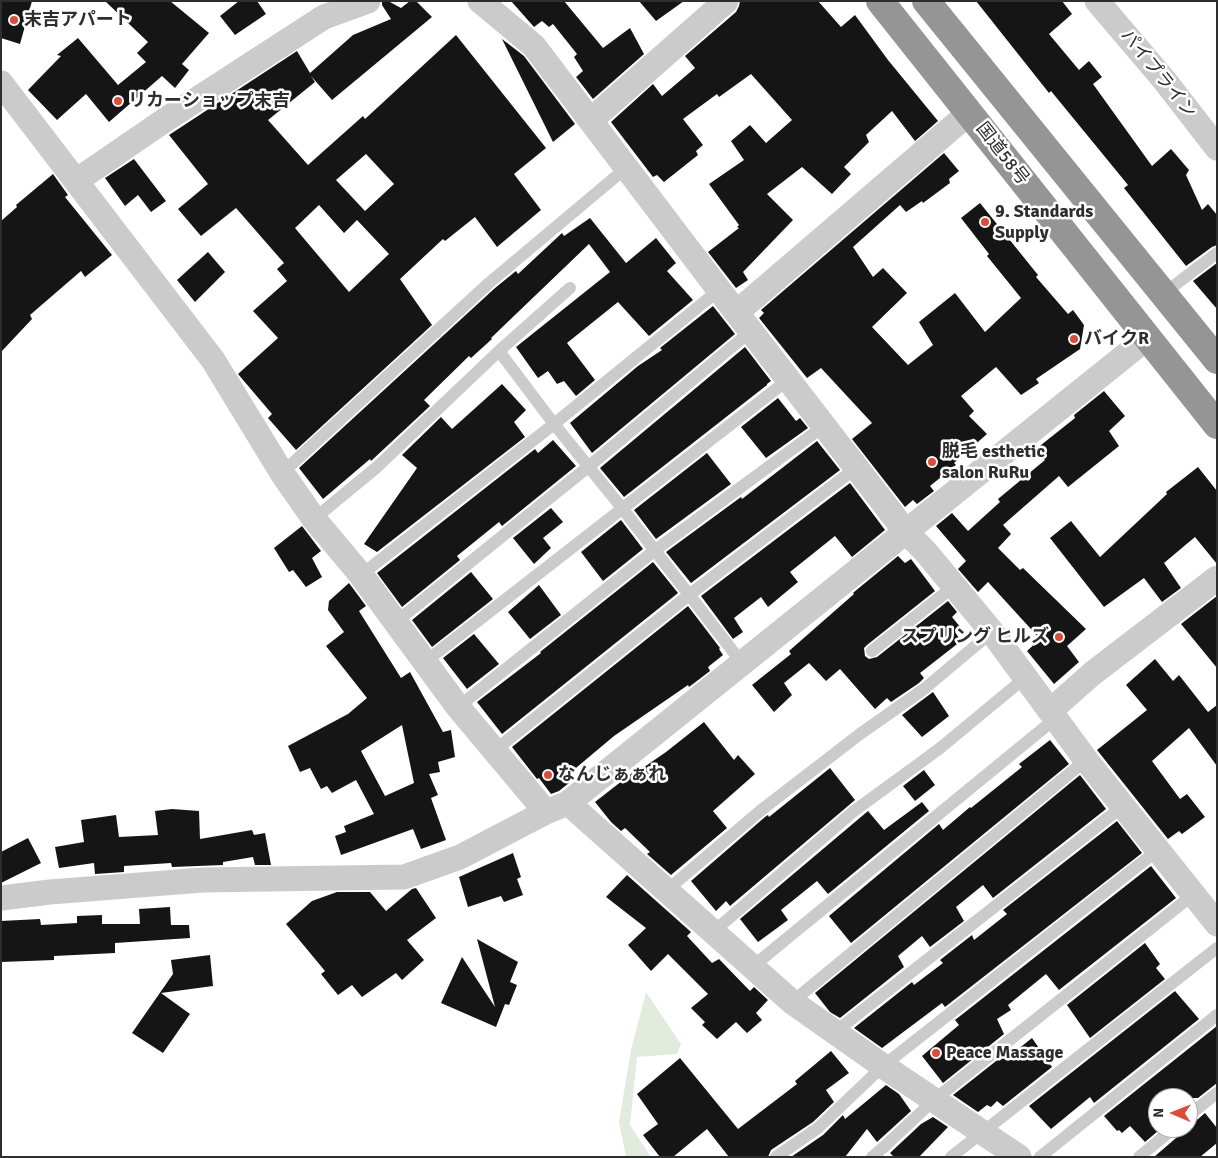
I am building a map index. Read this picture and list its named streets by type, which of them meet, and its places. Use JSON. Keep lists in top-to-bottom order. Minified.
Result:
{"streets":{"highway":["国道58号"],"street":["パイプライン"]},"places":["末吉アパート","リカーショップ末吉","9. Standards Supply","バイクR","脱毛 esthetic salon RuRu","スプリング ヒルズ","なんじぁぁれ","Peace Massage"],"north":"left"}
